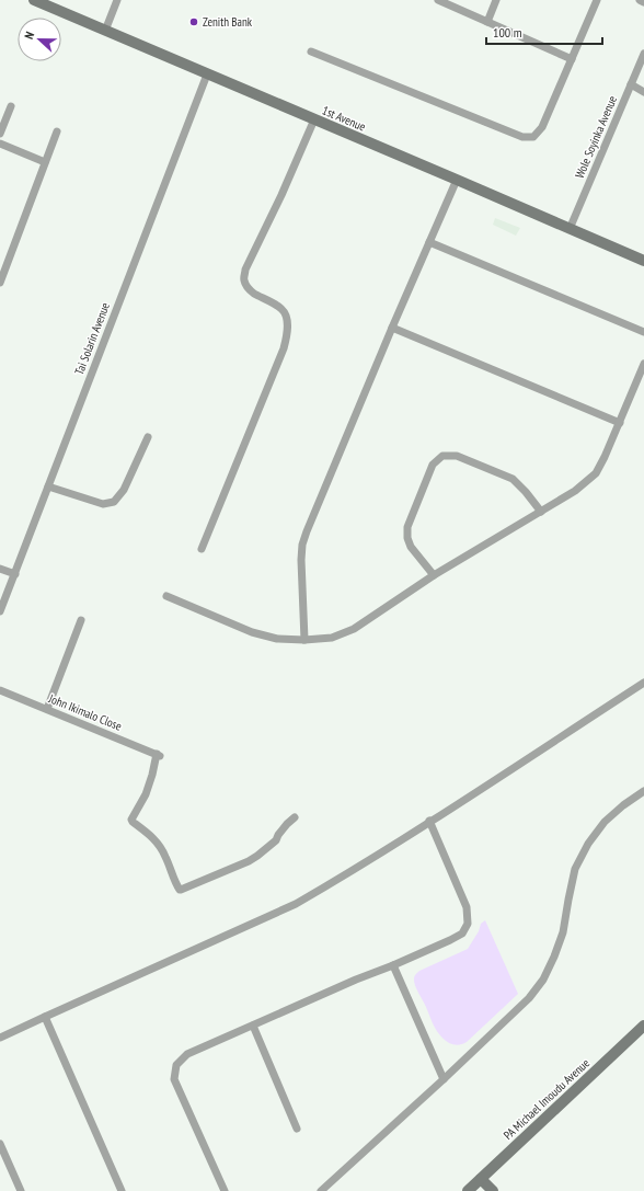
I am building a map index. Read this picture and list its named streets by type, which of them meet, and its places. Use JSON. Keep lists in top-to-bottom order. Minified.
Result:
{"streets":{"street":["1st Avenue","Wole Soyinka Avenue","Tai Solarin Avenue","John Ikimalo Close","PA Michael Imoudu Avenue"]},"crossings":[["1st Avenue","Wole Soyinka Avenue"],["1st Avenue","Tai Solarin Avenue"]],"places":["Zenith Bank"],"scale_bar":"100 m","north":"left"}
